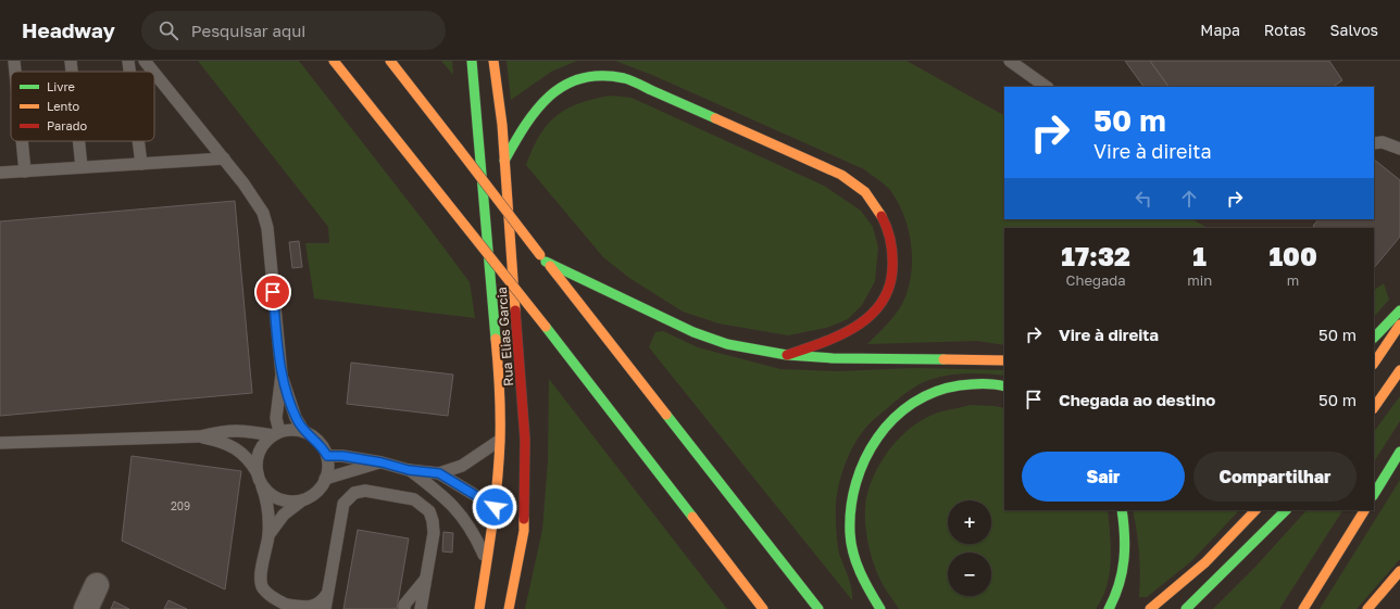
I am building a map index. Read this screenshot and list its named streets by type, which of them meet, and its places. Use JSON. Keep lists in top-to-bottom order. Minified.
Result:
{"streets":{"main road":["Rua Elias Garcia"]},"house_numbers":["209"],"legend":["Livre","Lento","Parado"],"page":{"header":"Headway","search":"Pesquisar aqui","nav":["Mapa","Rotas","Salvos"],"turn":["50 m","Vire à direita"],"eta":["17:32","Chegada","1","min","100","m"],"list":[{"name":"Vire à direita","value":"50 m"},{"name":"Chegada ao destino","value":"50 m"}],"buttons":["Sair","Compartilhar"],"map_buttons":["+","−"]}}
